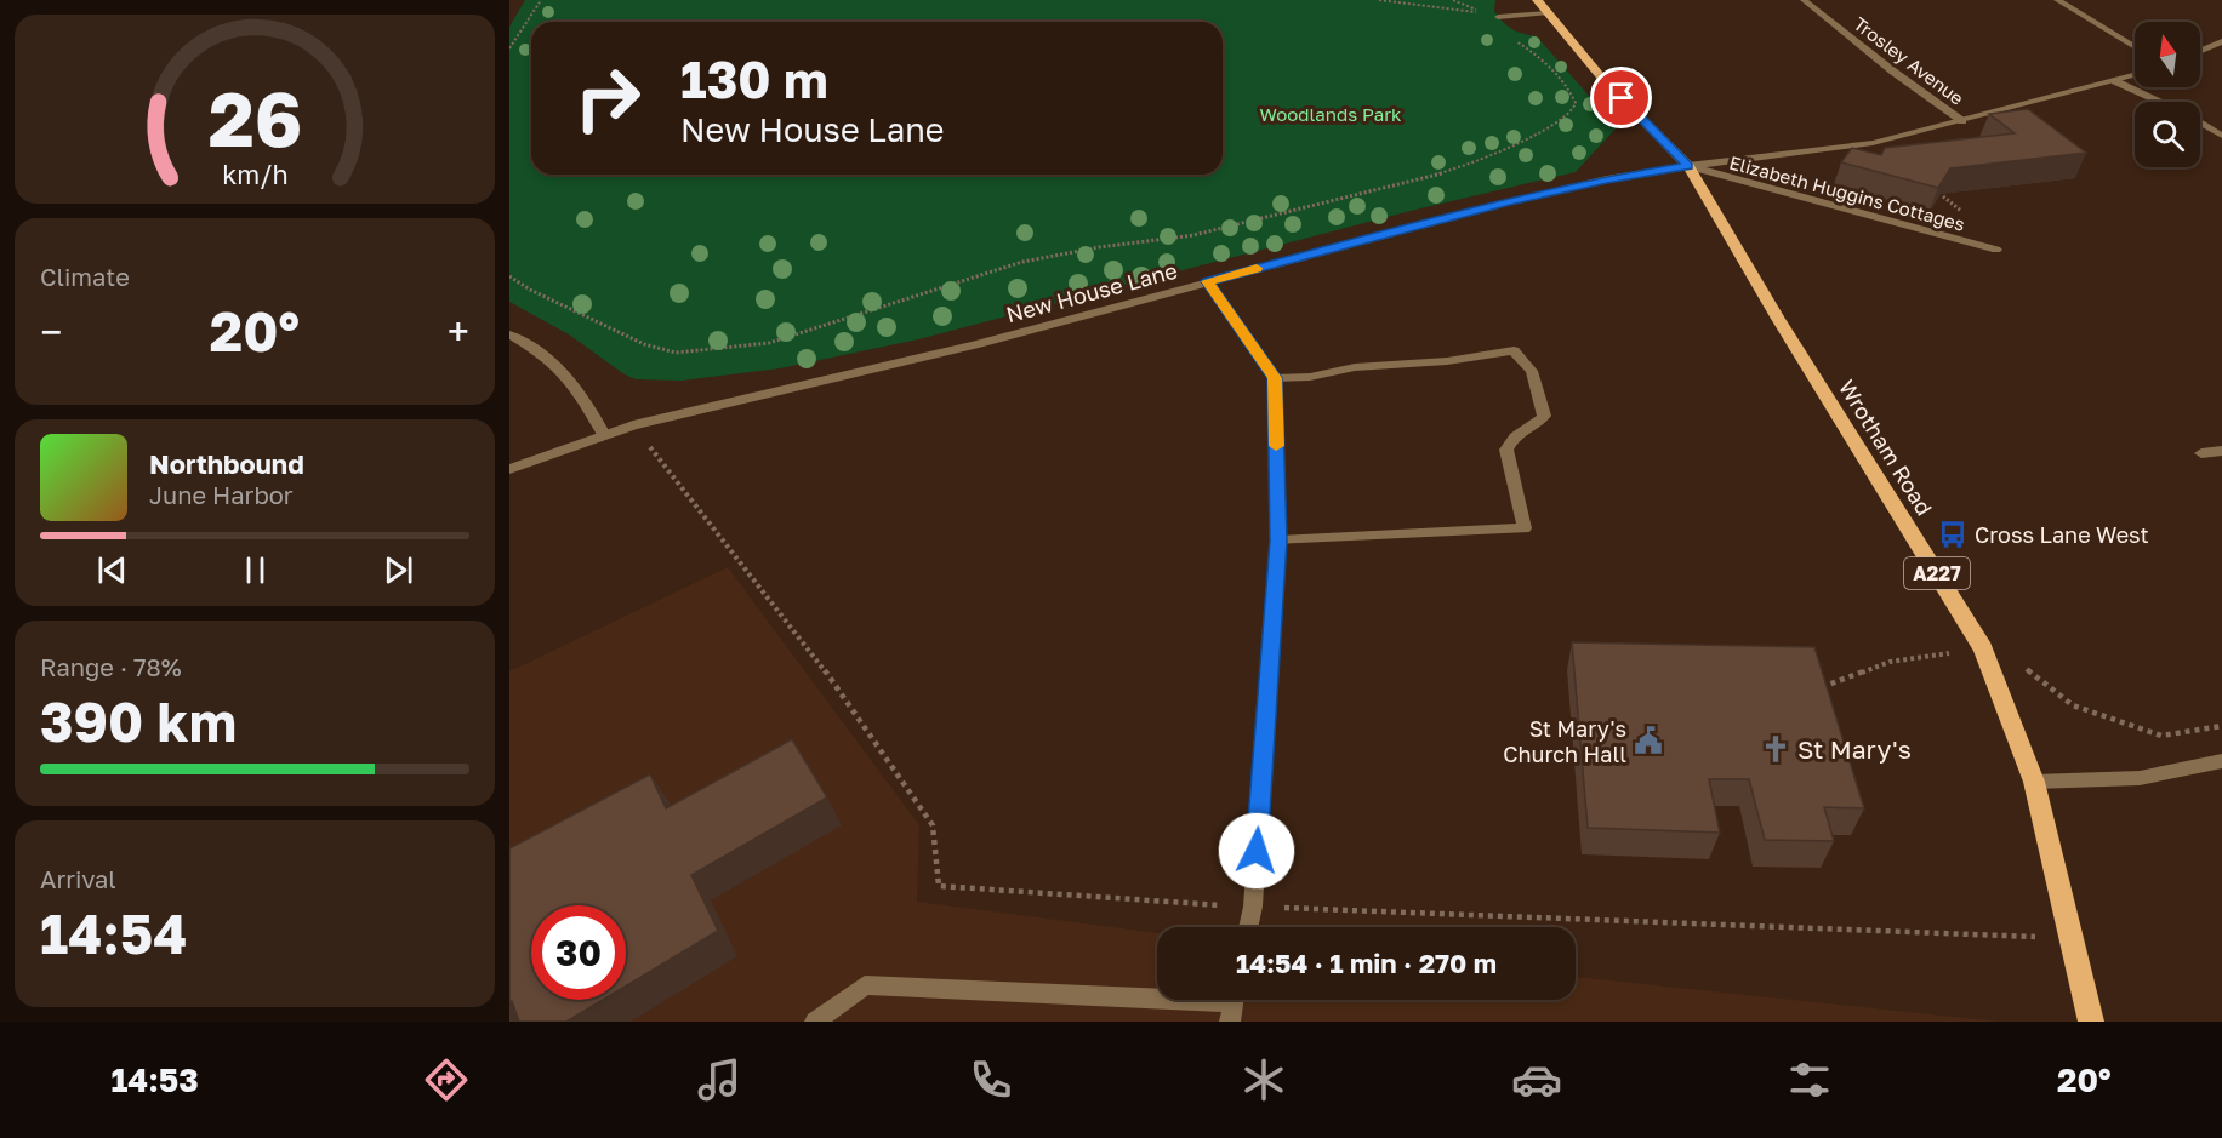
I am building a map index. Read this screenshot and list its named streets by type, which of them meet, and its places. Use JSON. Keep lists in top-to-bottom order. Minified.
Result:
{"streets":{"main road":["Wrotham Road","A227"],"street":["Trosley Avenue","Elizabeth Huggins Cottages","New House Lane"]},"crossings":[["Elizabeth Huggins Cottages","New House Lane"],["Elizabeth Huggins Cottages","Wrotham Road"],["New House Lane","Wrotham Road"]],"parks":["Woodlands Park"],"places":{"bus stop":["Cross Lane West"],"public building":["St Mary's Church Hall"],"church":["St Mary's"]},"north":"top","page":{"turn":["130 m","New House Lane"],"tile":["Climate",["Range · 78%","390 km"],["Arrival","14:54"]],"heat":["−","20°","+"],"song":["Northbound","June Harbor"],"limit":"30","trip":"14:54 · 1 min · 270 m","tabs":["14:53","20°"],"gauge":["26","km/h"]}}
